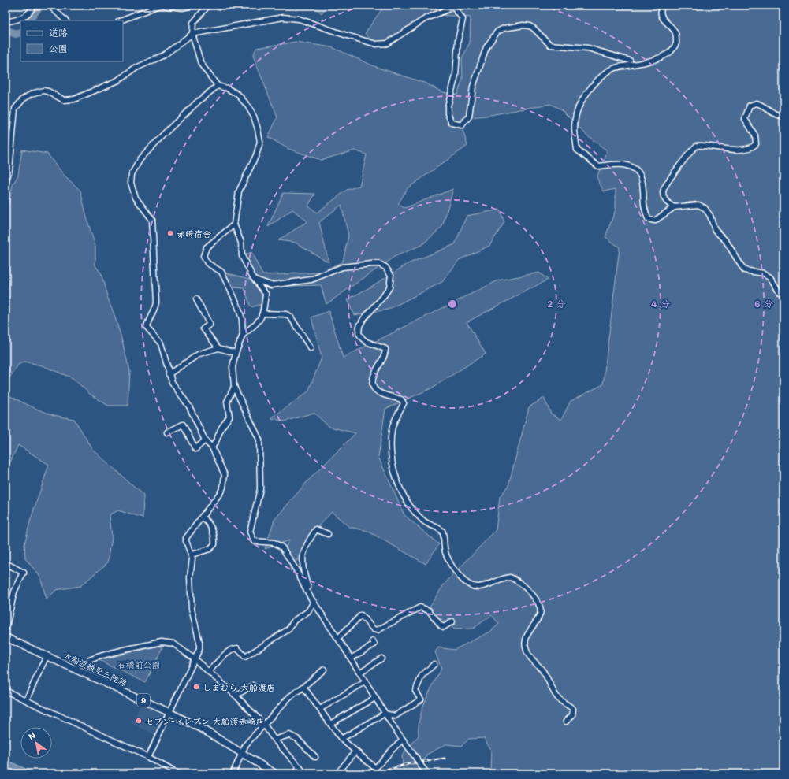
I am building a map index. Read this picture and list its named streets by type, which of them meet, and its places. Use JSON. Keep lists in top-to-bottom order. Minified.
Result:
{"streets":{"main road":["大船渡綾里三陸線","9"]},"parks":["石橋前公園"],"places":["赤崎宿舎","しまむら 大船渡店","セブン-イレブン 大船渡赤崎店"],"legend":["道路","公園"],"north":"top left","rings":["2 分","4 分","6 分"]}
